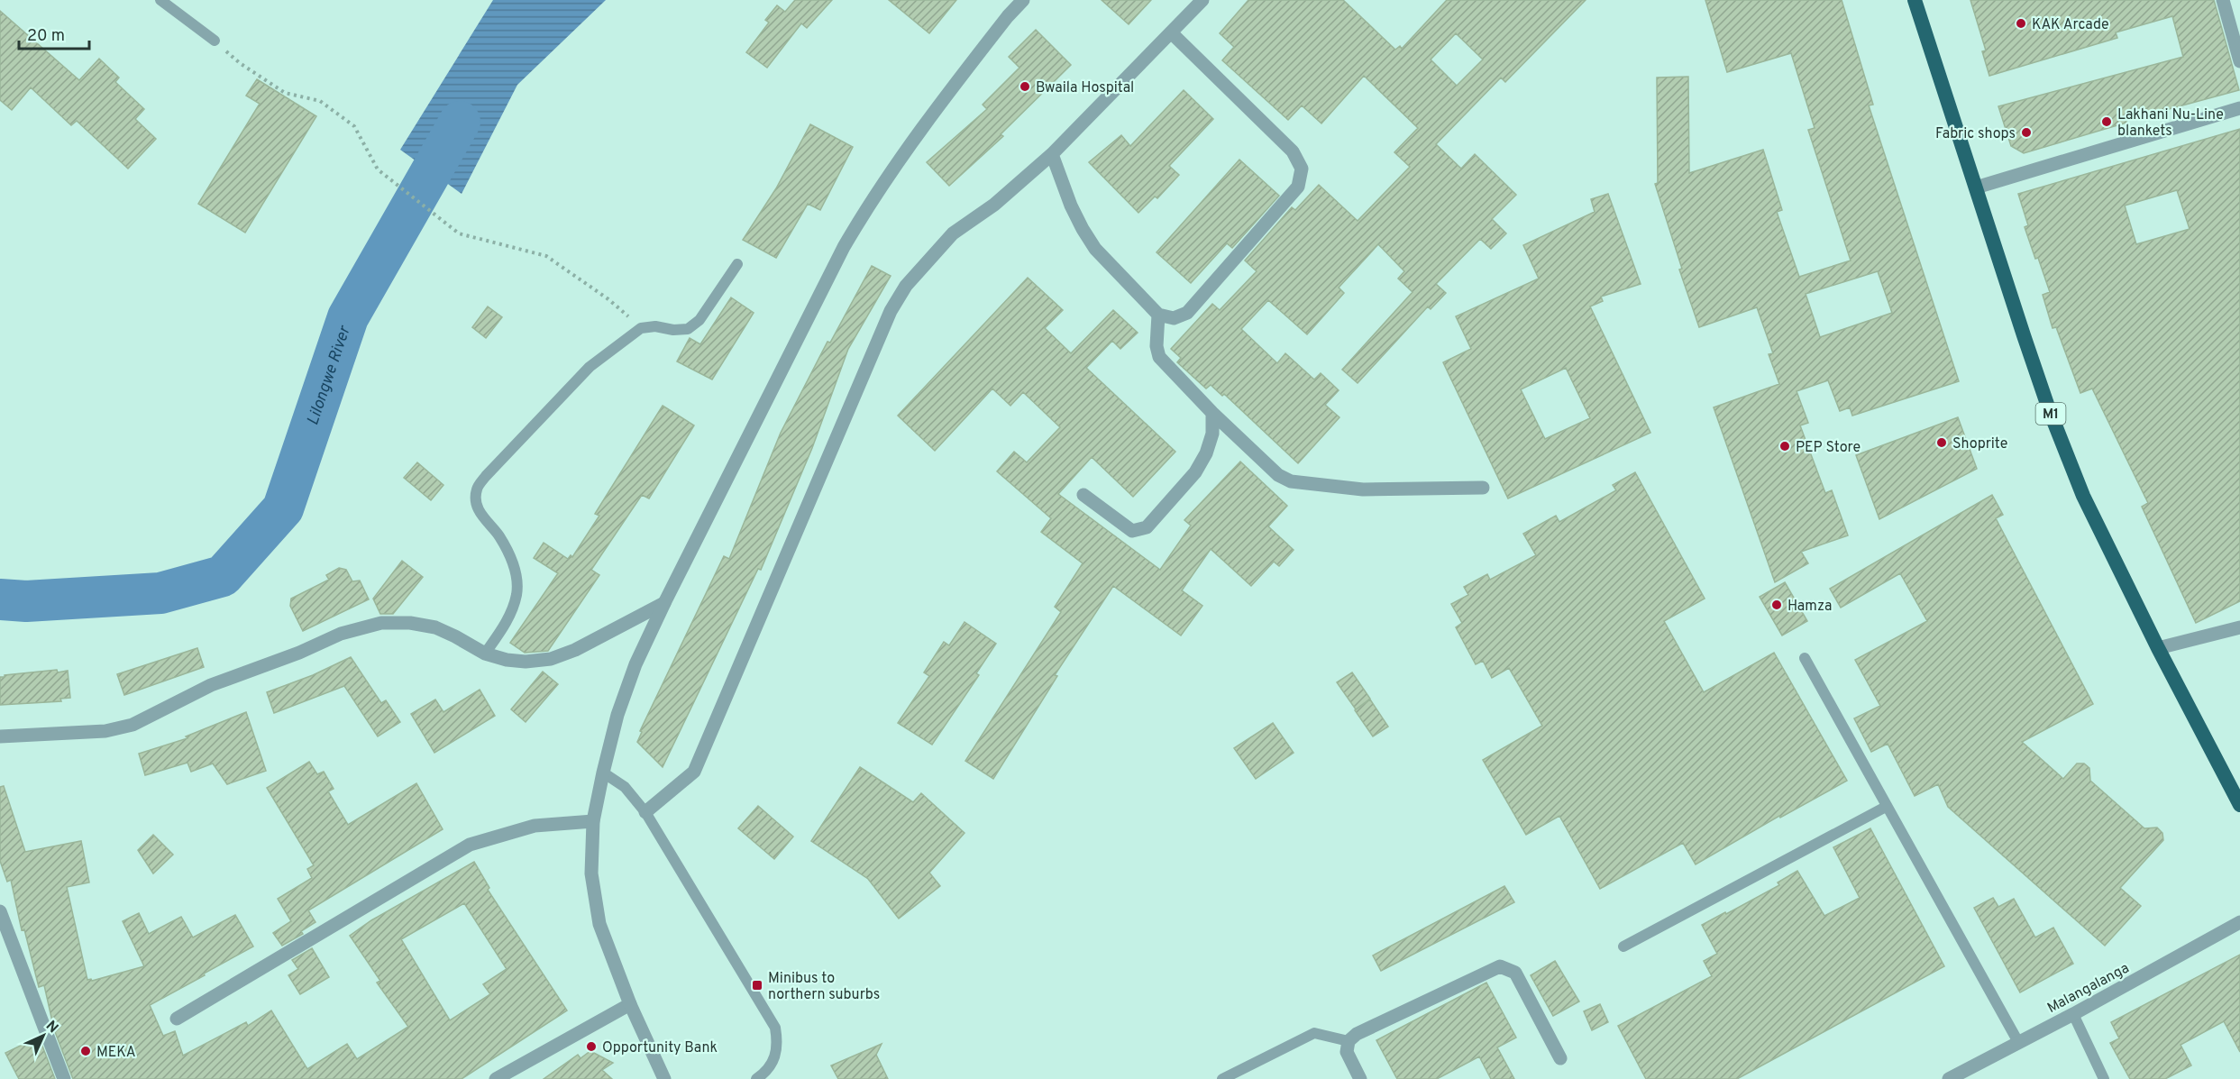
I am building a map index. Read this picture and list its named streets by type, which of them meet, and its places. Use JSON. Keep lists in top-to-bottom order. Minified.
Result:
{"streets":{"highway":["M1"],"street":["Malangalanga"]},"water":["Lilongwe River"],"places":{"other":["KAK Arcade","Bwaila Hospital","Lakhani Nu-Line blankets","Fabric shops","Shoprite","PEP Store","Hamza","Opportunity Bank","MEKA"],"transit":["Minibus to northern suburbs"]},"scale_bar":"20 m","north":"top right"}
